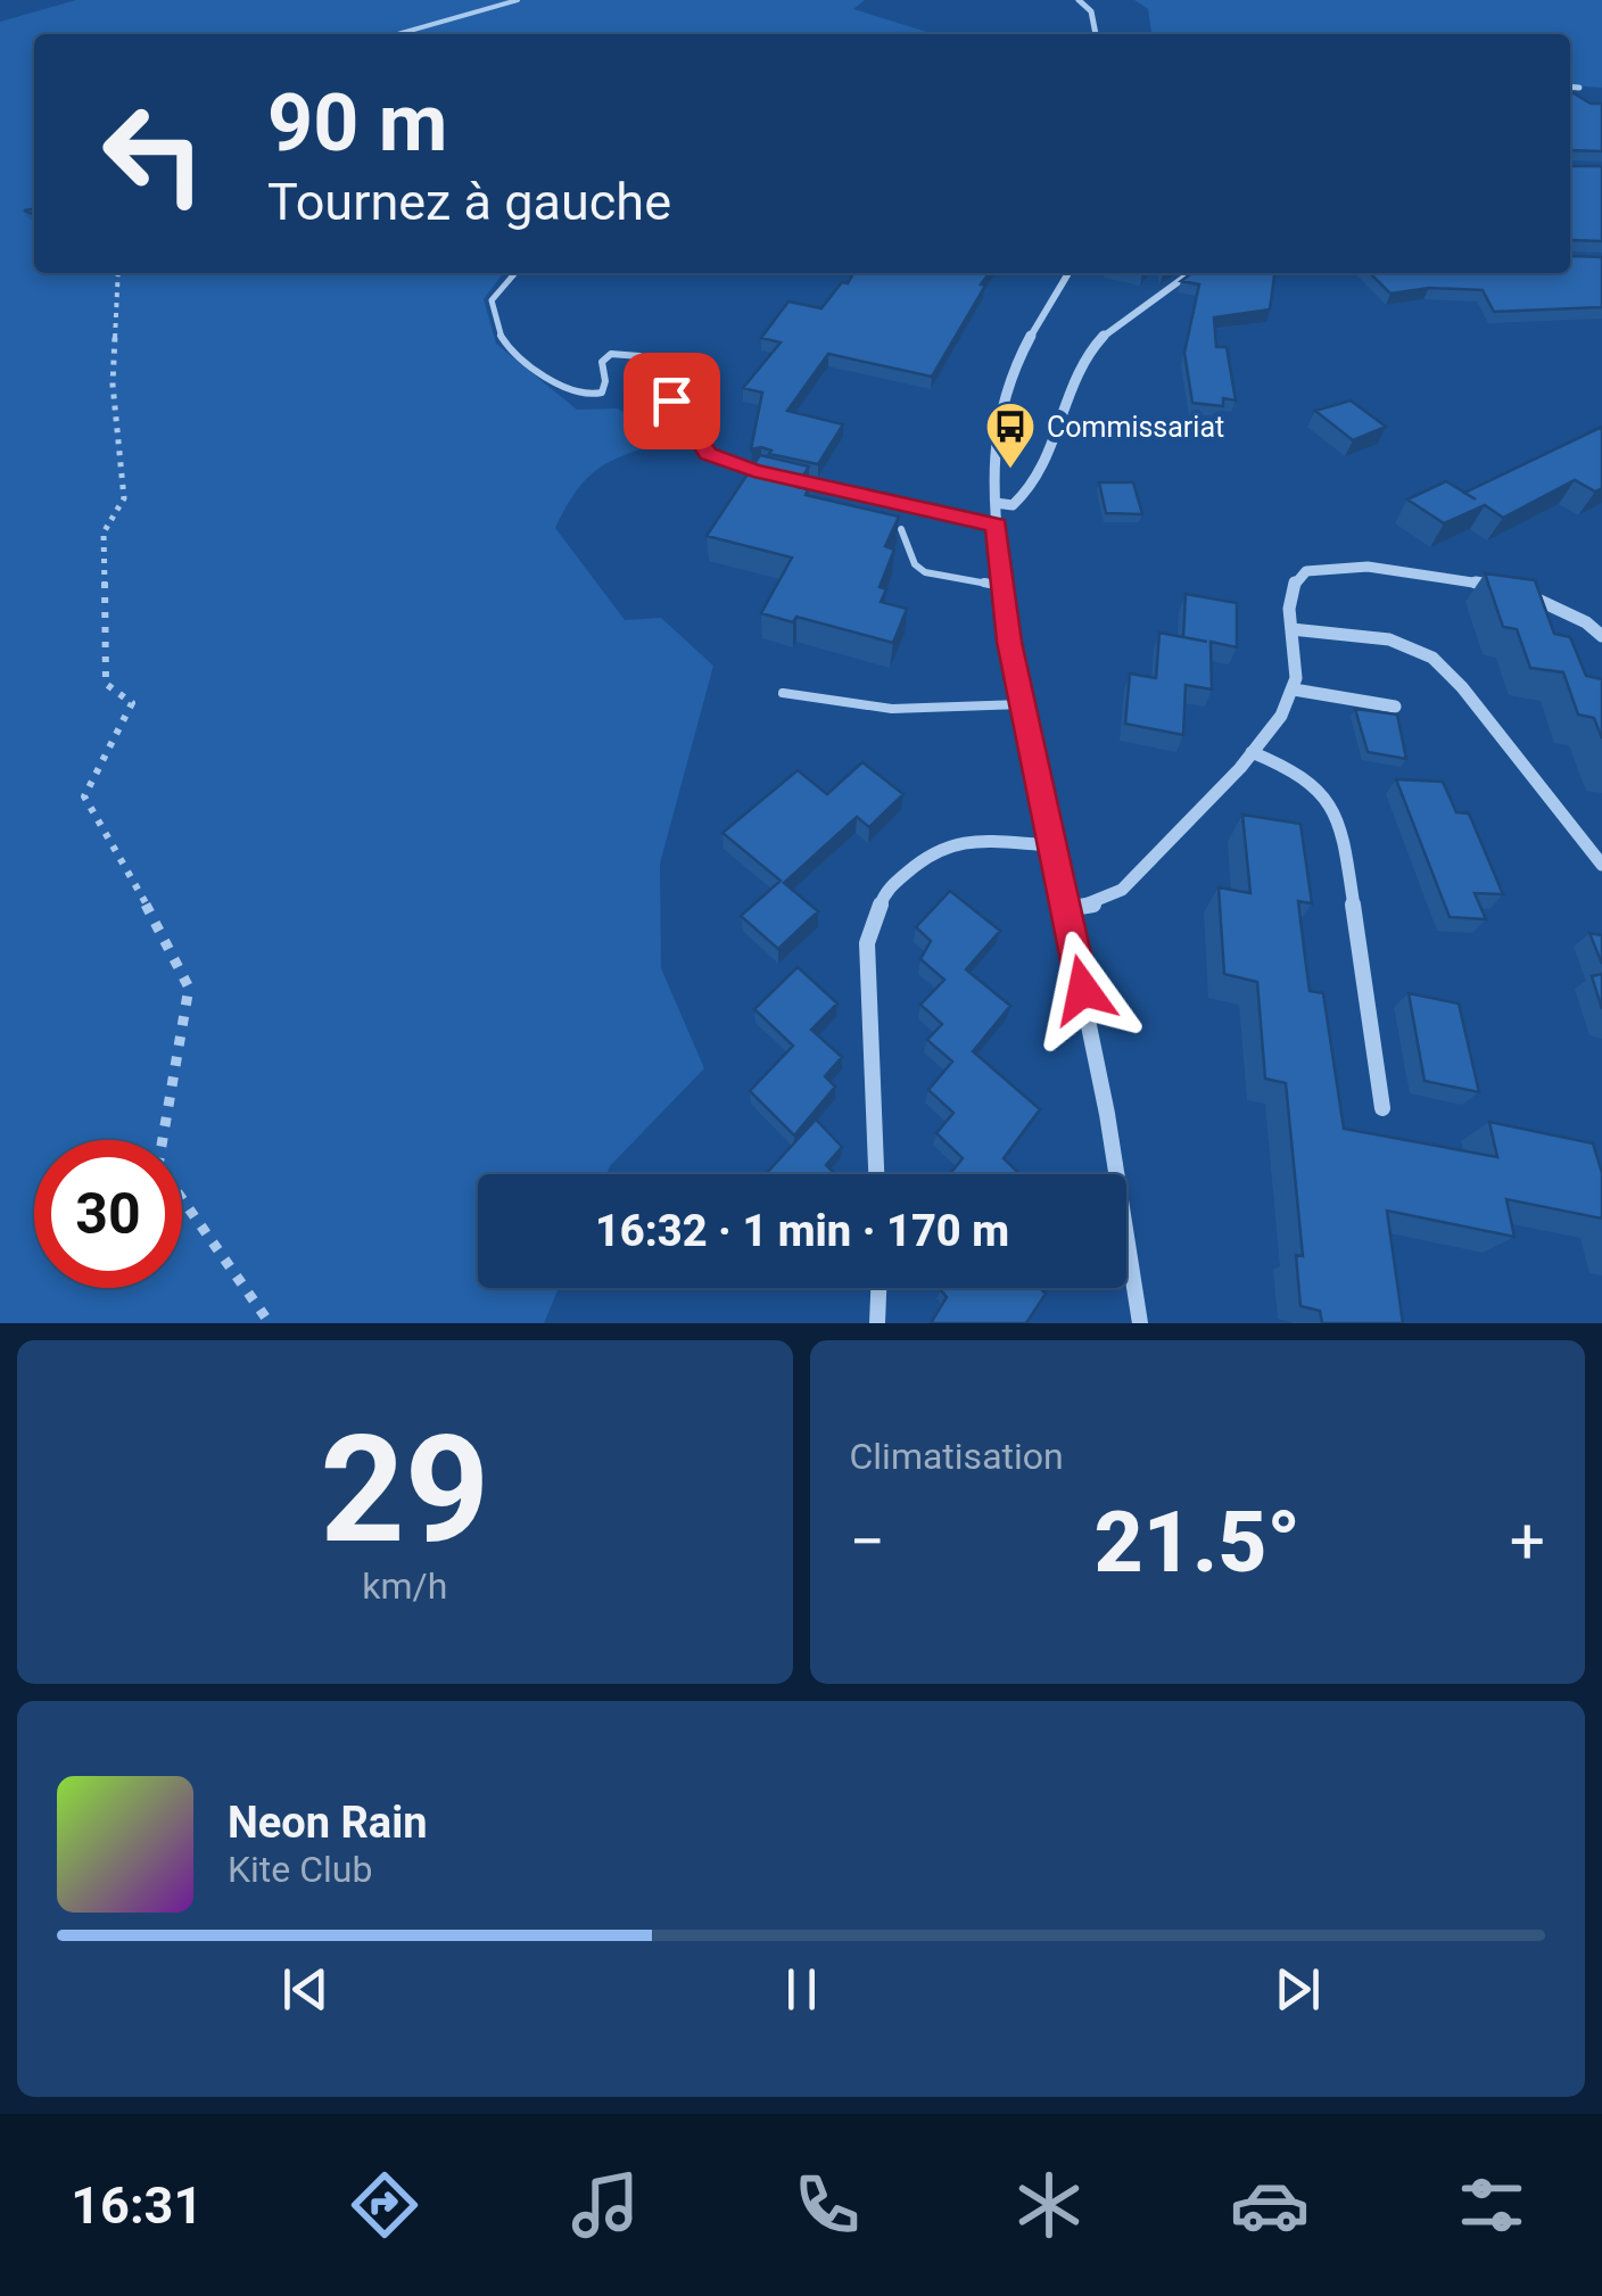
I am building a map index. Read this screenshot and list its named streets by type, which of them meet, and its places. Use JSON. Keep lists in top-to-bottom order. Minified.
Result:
{"places":{"bus stop":["Commissariat"]},"page":{"turn":["90 m","Tournez à gauche"],"limit":"30","trip":"16:32 · 1 min · 170 m","tile":[["29","km/h"],"Climatisation"],"heat":["−","21.5°","+"],"song":["Neon Rain","Kite Club"],"tabs":"16:31"}}
